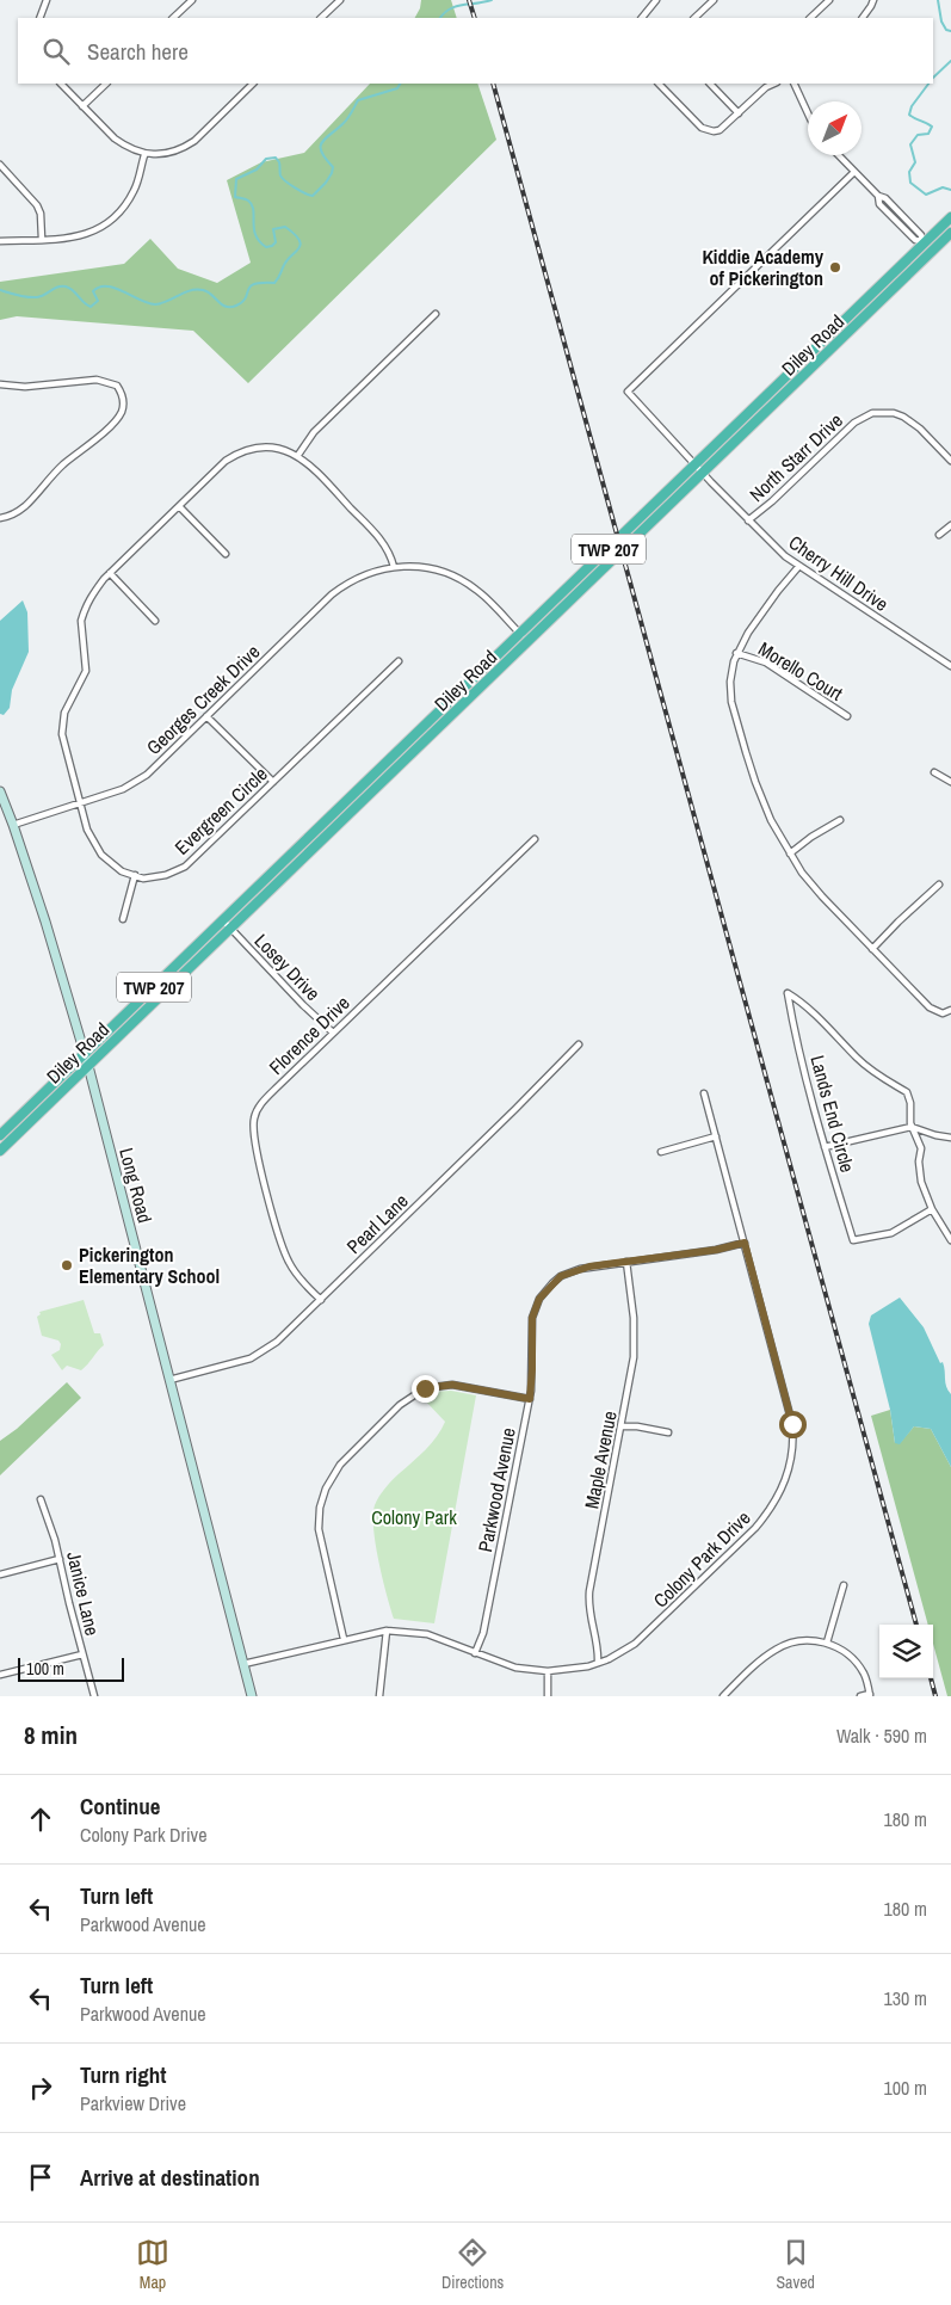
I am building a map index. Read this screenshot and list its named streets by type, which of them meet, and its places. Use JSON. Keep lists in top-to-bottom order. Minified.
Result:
{"streets":{"highway":["Diley Road","TWP 207"],"main road":["Long Road"],"street":["North Starr Drive","Cherry Hill Drive","Morello Court","Georges Creek Drive","Evergreen Circle","Losey Drive","Florence Drive","Lands End Circle","Pearl Lane","Maple Avenue","Parkwood Avenue","Colony Park Drive","Janice Lane"]},"crossings":[["Diley Road","Cherry Hill Drive"],["Diley Road","Losey Drive"],["Diley Road","Long Road"],["North Starr Drive","Cherry Hill Drive"],["Georges Creek Drive","Evergreen Circle"],["Georges Creek Drive","Long Road"],["Losey Drive","Florence Drive"],["Florence Drive","Pearl Lane"],["Long Road","Pearl Lane"],["Long Road","Colony Park Drive"],["Maple Avenue","Parkwood Avenue"],["Maple Avenue","Colony Park Drive"],["Parkwood Avenue","Colony Park Drive"]],"parks":["Colony Park"],"places":["Kiddie Academy of Pickerington","Pickerington Elementary School"],"scale_bar":"100 m","north":"top right","page":{"search":"Search here","scale":"100 m","heading":["8 min","Walk · 590 m"],"list":[["Continue","Colony Park Drive","180 m"],["Turn left","Parkwood Avenue","180 m"],["Turn left","Parkwood Avenue","130 m"],["Turn right","Parkview Drive","100 m"],"Arrive at destination"],"nav":["Map","Directions","Saved"]}}
